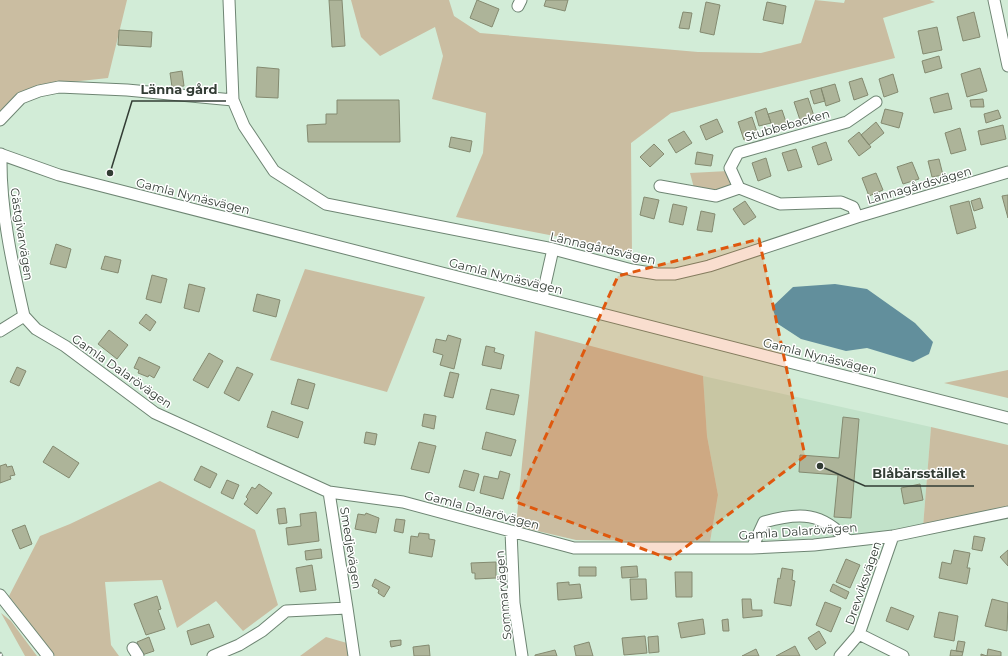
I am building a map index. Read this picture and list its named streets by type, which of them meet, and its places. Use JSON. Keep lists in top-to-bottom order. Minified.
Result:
{"streets":{"street":["Stubbebacken","Lännagårdsvägen","Gamla Nynäsvägen","Gästgivarvägen","Gamla Dalarövägen","Smedjevägen","Drevviksvägen","Sommarvägen"]},"crossings":[["Gamla Nynäsvägen","Gästgivarvägen"],["Gästgivarvägen","Gamla Dalarövägen"],["Gamla Dalarövägen","Smedjevägen"],["Gamla Dalarövägen","Drevviksvägen"],["Gamla Dalarövägen","Sommarvägen"]],"places":["Länna gård","Blåbärsstället"]}
